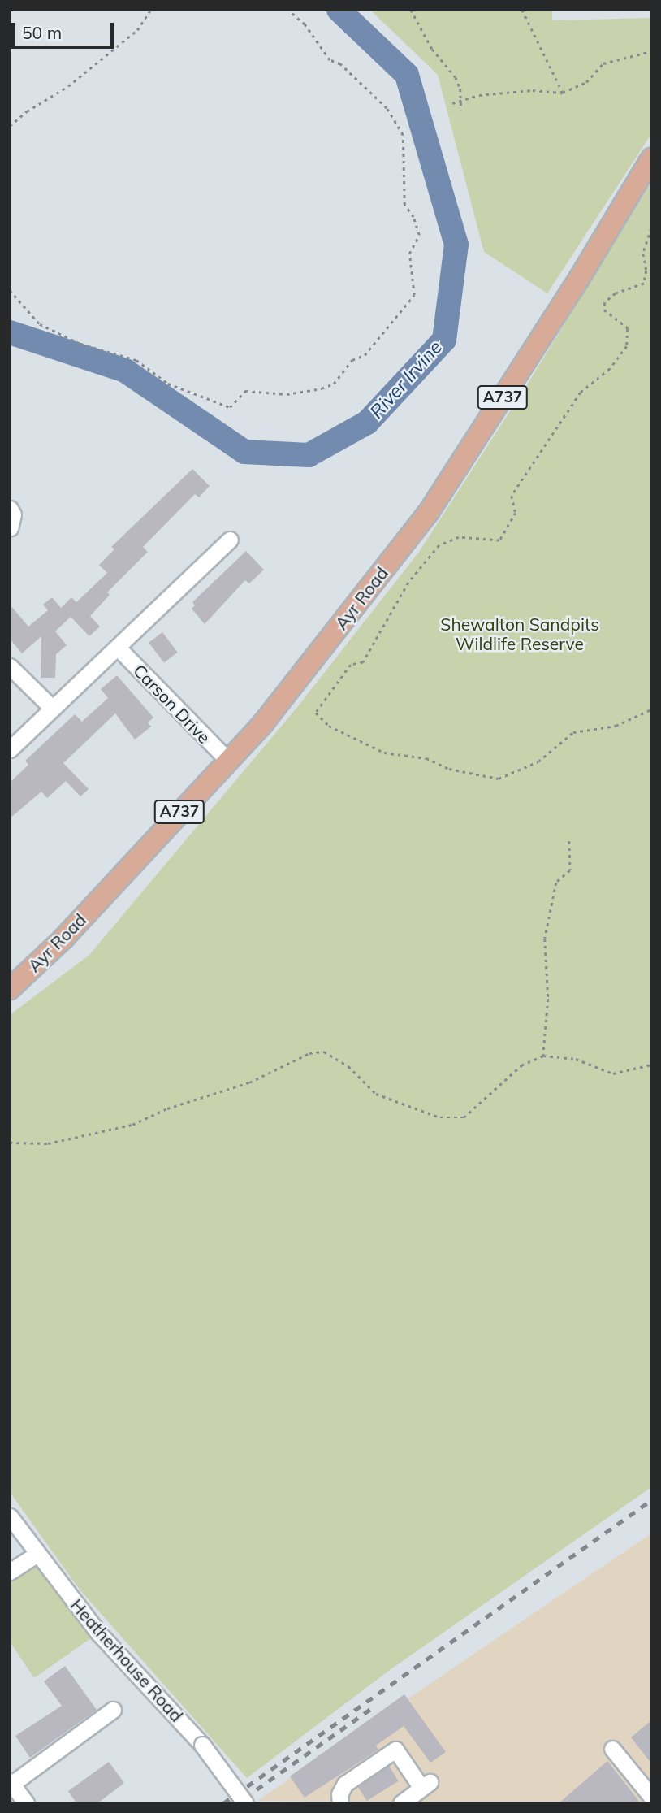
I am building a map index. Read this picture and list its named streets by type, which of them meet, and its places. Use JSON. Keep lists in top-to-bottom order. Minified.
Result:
{"streets":{"main road":["A737","Ayr Road"],"street":["Carson Drive","Heatherhouse Road"]},"crossings":[["Ayr Road","Carson Drive"]],"water":["River Irvine"],"parks":["Shewalton Sandpits Wildlife Reserve"],"scale_bar":"50 m"}
